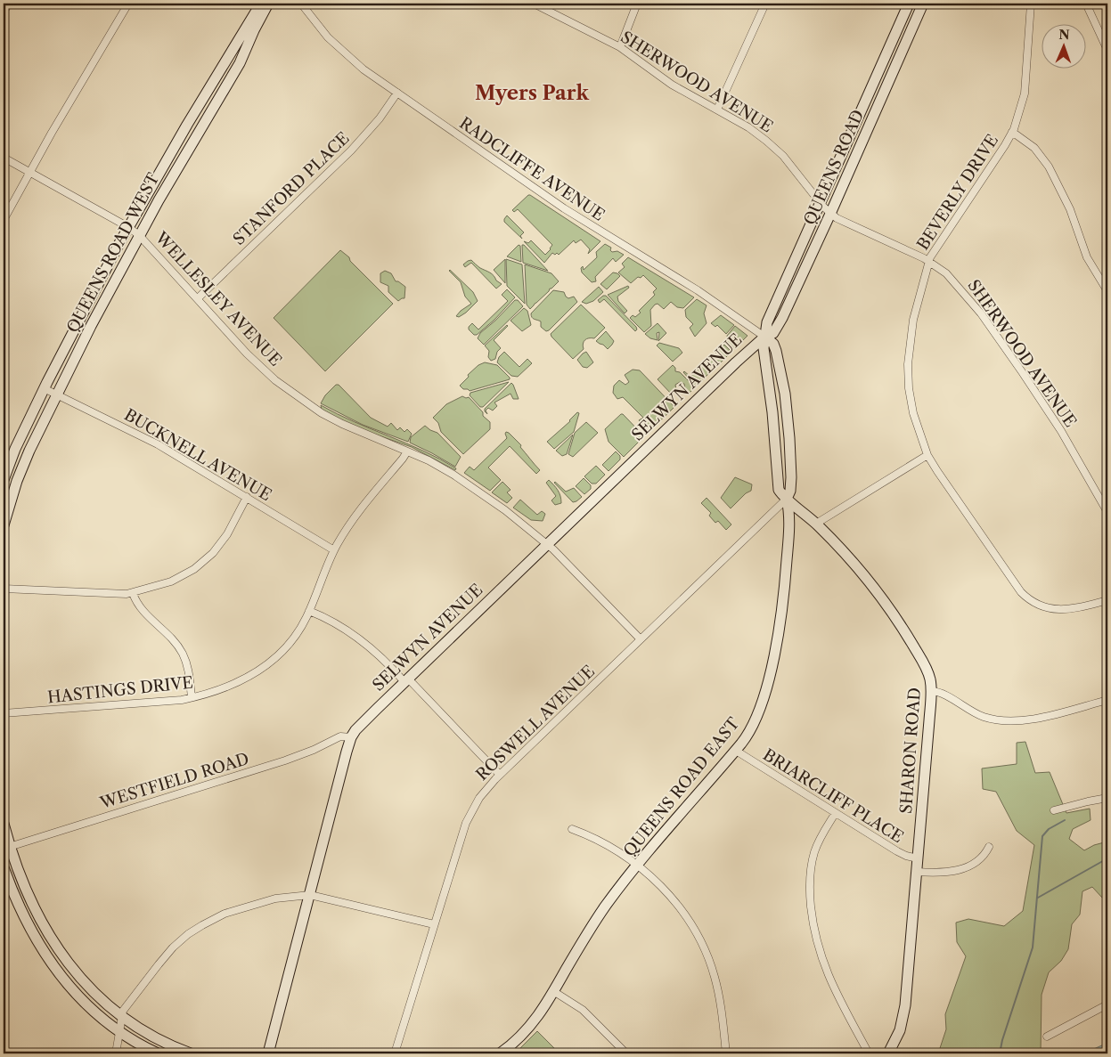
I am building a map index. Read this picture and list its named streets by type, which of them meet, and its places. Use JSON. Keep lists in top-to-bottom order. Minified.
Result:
{"streets":{"street":["SHERWOOD AVENUE","QUEENS ROAD","RADCLIFFE AVENUE","STANFORD PLACE","BEVERLY DRIVE","QUEENS ROAD WEST","WELLESLEY AVENUE","SELWYN AVENUE","BUCKNELL AVENUE","HASTINGS DRIVE","ROSWELL AVENUE","SHARON ROAD","WESTFIELD ROAD","QUEENS ROAD EAST","BRIARCLIFF PLACE"]},"crossings":[["SHERWOOD AVENUE","QUEENS ROAD"],["SHERWOOD AVENUE","BEVERLY DRIVE"],["QUEENS ROAD","RADCLIFFE AVENUE"],["QUEENS ROAD","SELWYN AVENUE"],["QUEENS ROAD","ROSWELL AVENUE"],["QUEENS ROAD","SHARON ROAD"],["QUEENS ROAD","QUEENS ROAD EAST"],["RADCLIFFE AVENUE","STANFORD PLACE"],["RADCLIFFE AVENUE","SELWYN AVENUE"],["STANFORD PLACE","WELLESLEY AVENUE"],["QUEENS ROAD WEST","WELLESLEY AVENUE"],["QUEENS ROAD WEST","BUCKNELL AVENUE"],["WELLESLEY AVENUE","SELWYN AVENUE"],["WELLESLEY AVENUE","HASTINGS DRIVE"],["WELLESLEY AVENUE","ROSWELL AVENUE"],["SELWYN AVENUE","WESTFIELD ROAD"],["BUCKNELL AVENUE","HASTINGS DRIVE"],["ROSWELL AVENUE","SHARON ROAD"],["ROSWELL AVENUE","QUEENS ROAD EAST"],["SHARON ROAD","QUEENS ROAD EAST"],["SHARON ROAD","BRIARCLIFF PLACE"],["QUEENS ROAD EAST","BRIARCLIFF PLACE"]],"districts":["Myers Park"],"north":"top"}
